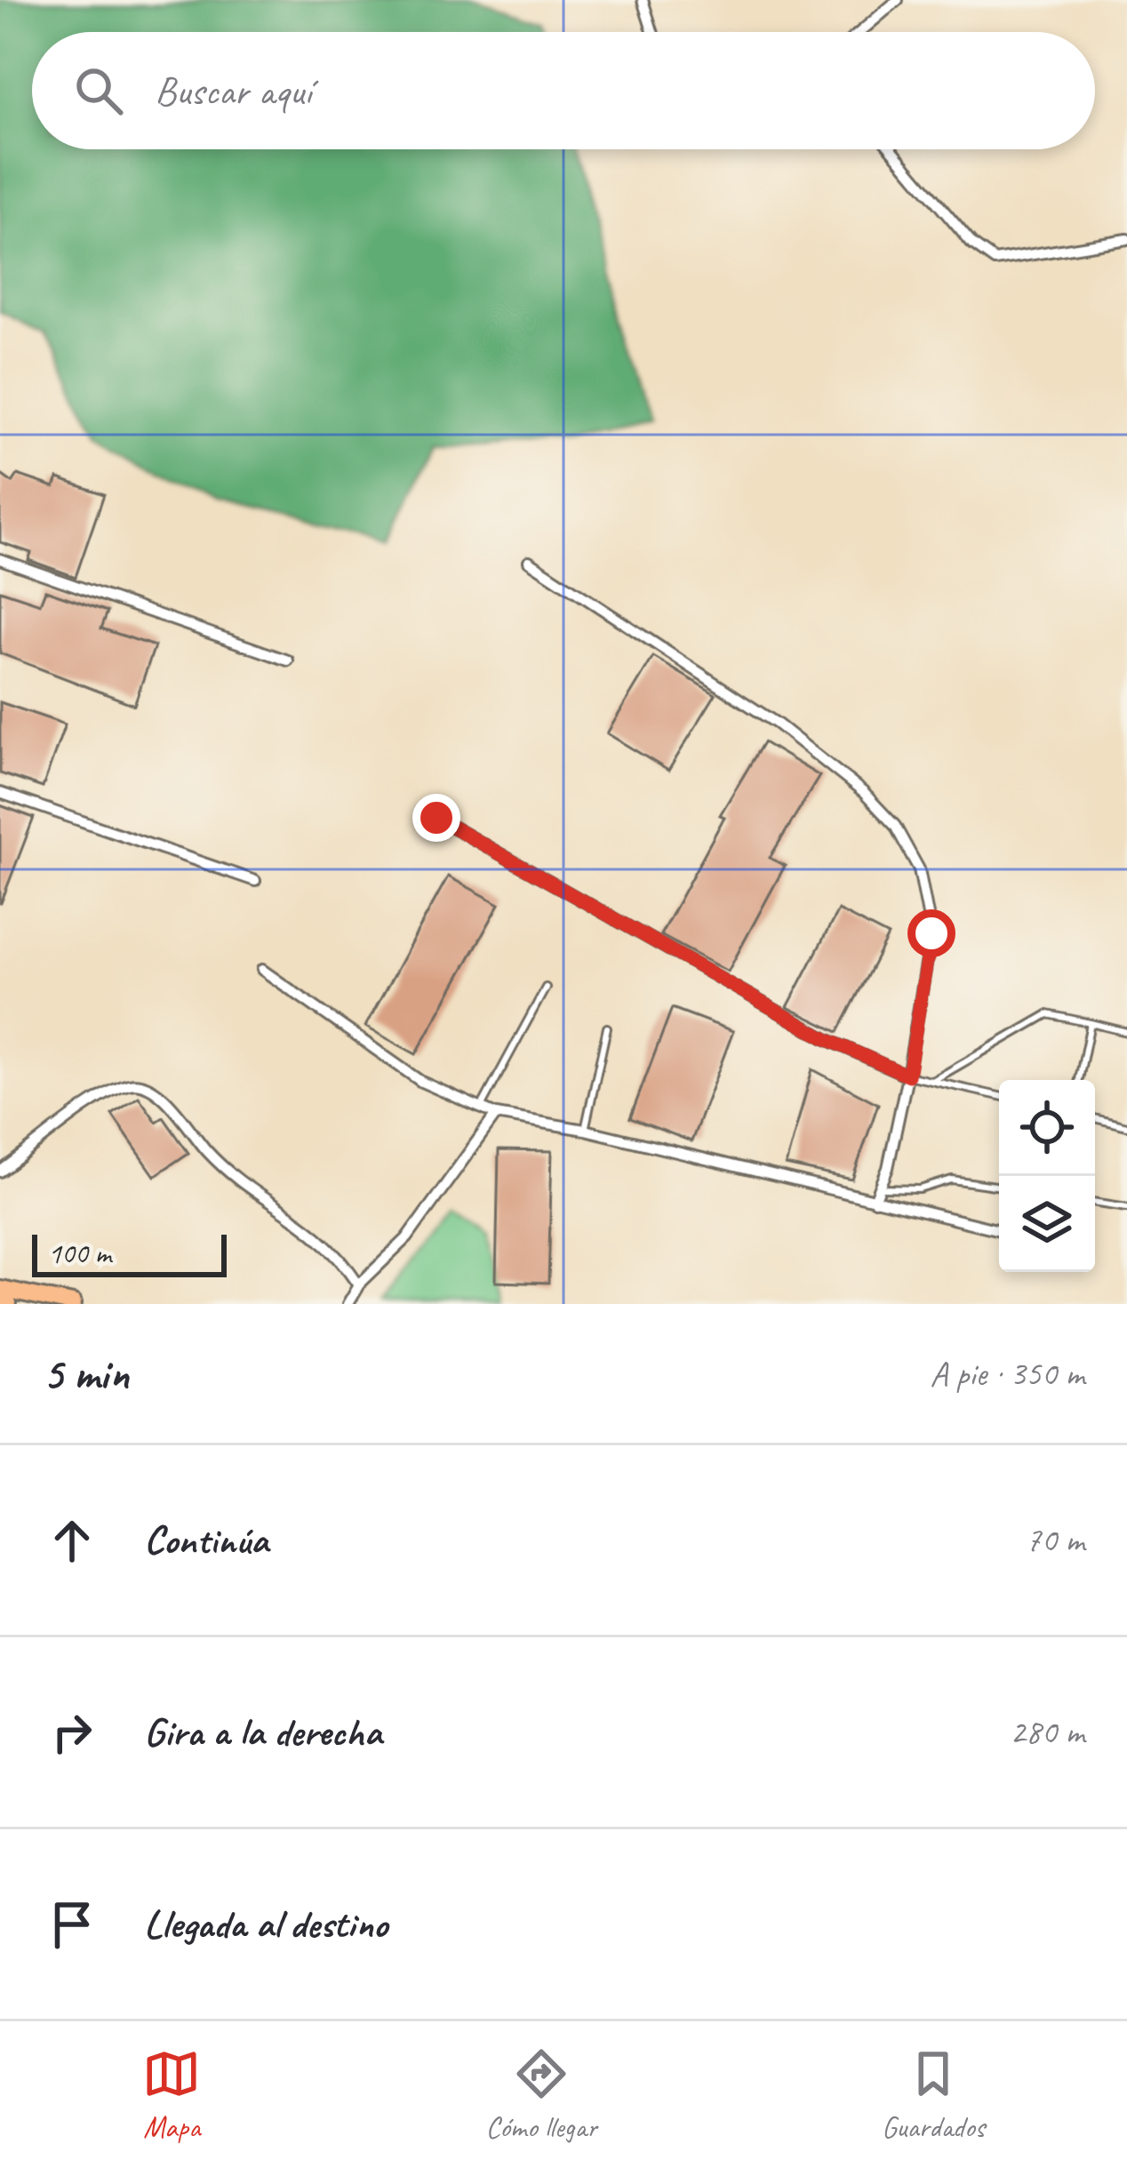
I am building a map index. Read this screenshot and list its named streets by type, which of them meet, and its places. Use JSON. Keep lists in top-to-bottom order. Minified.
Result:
{"scale_bar":"100 m","page":{"search":"Buscar aquí","scale":"100 m","heading":["5 min","A pie · 350 m"],"list":[["Continúa","70 m"],["Gira a la derecha","280 m"],"Llegada al destino"],"nav":["Mapa","Cómo llegar","Guardados"]}}
